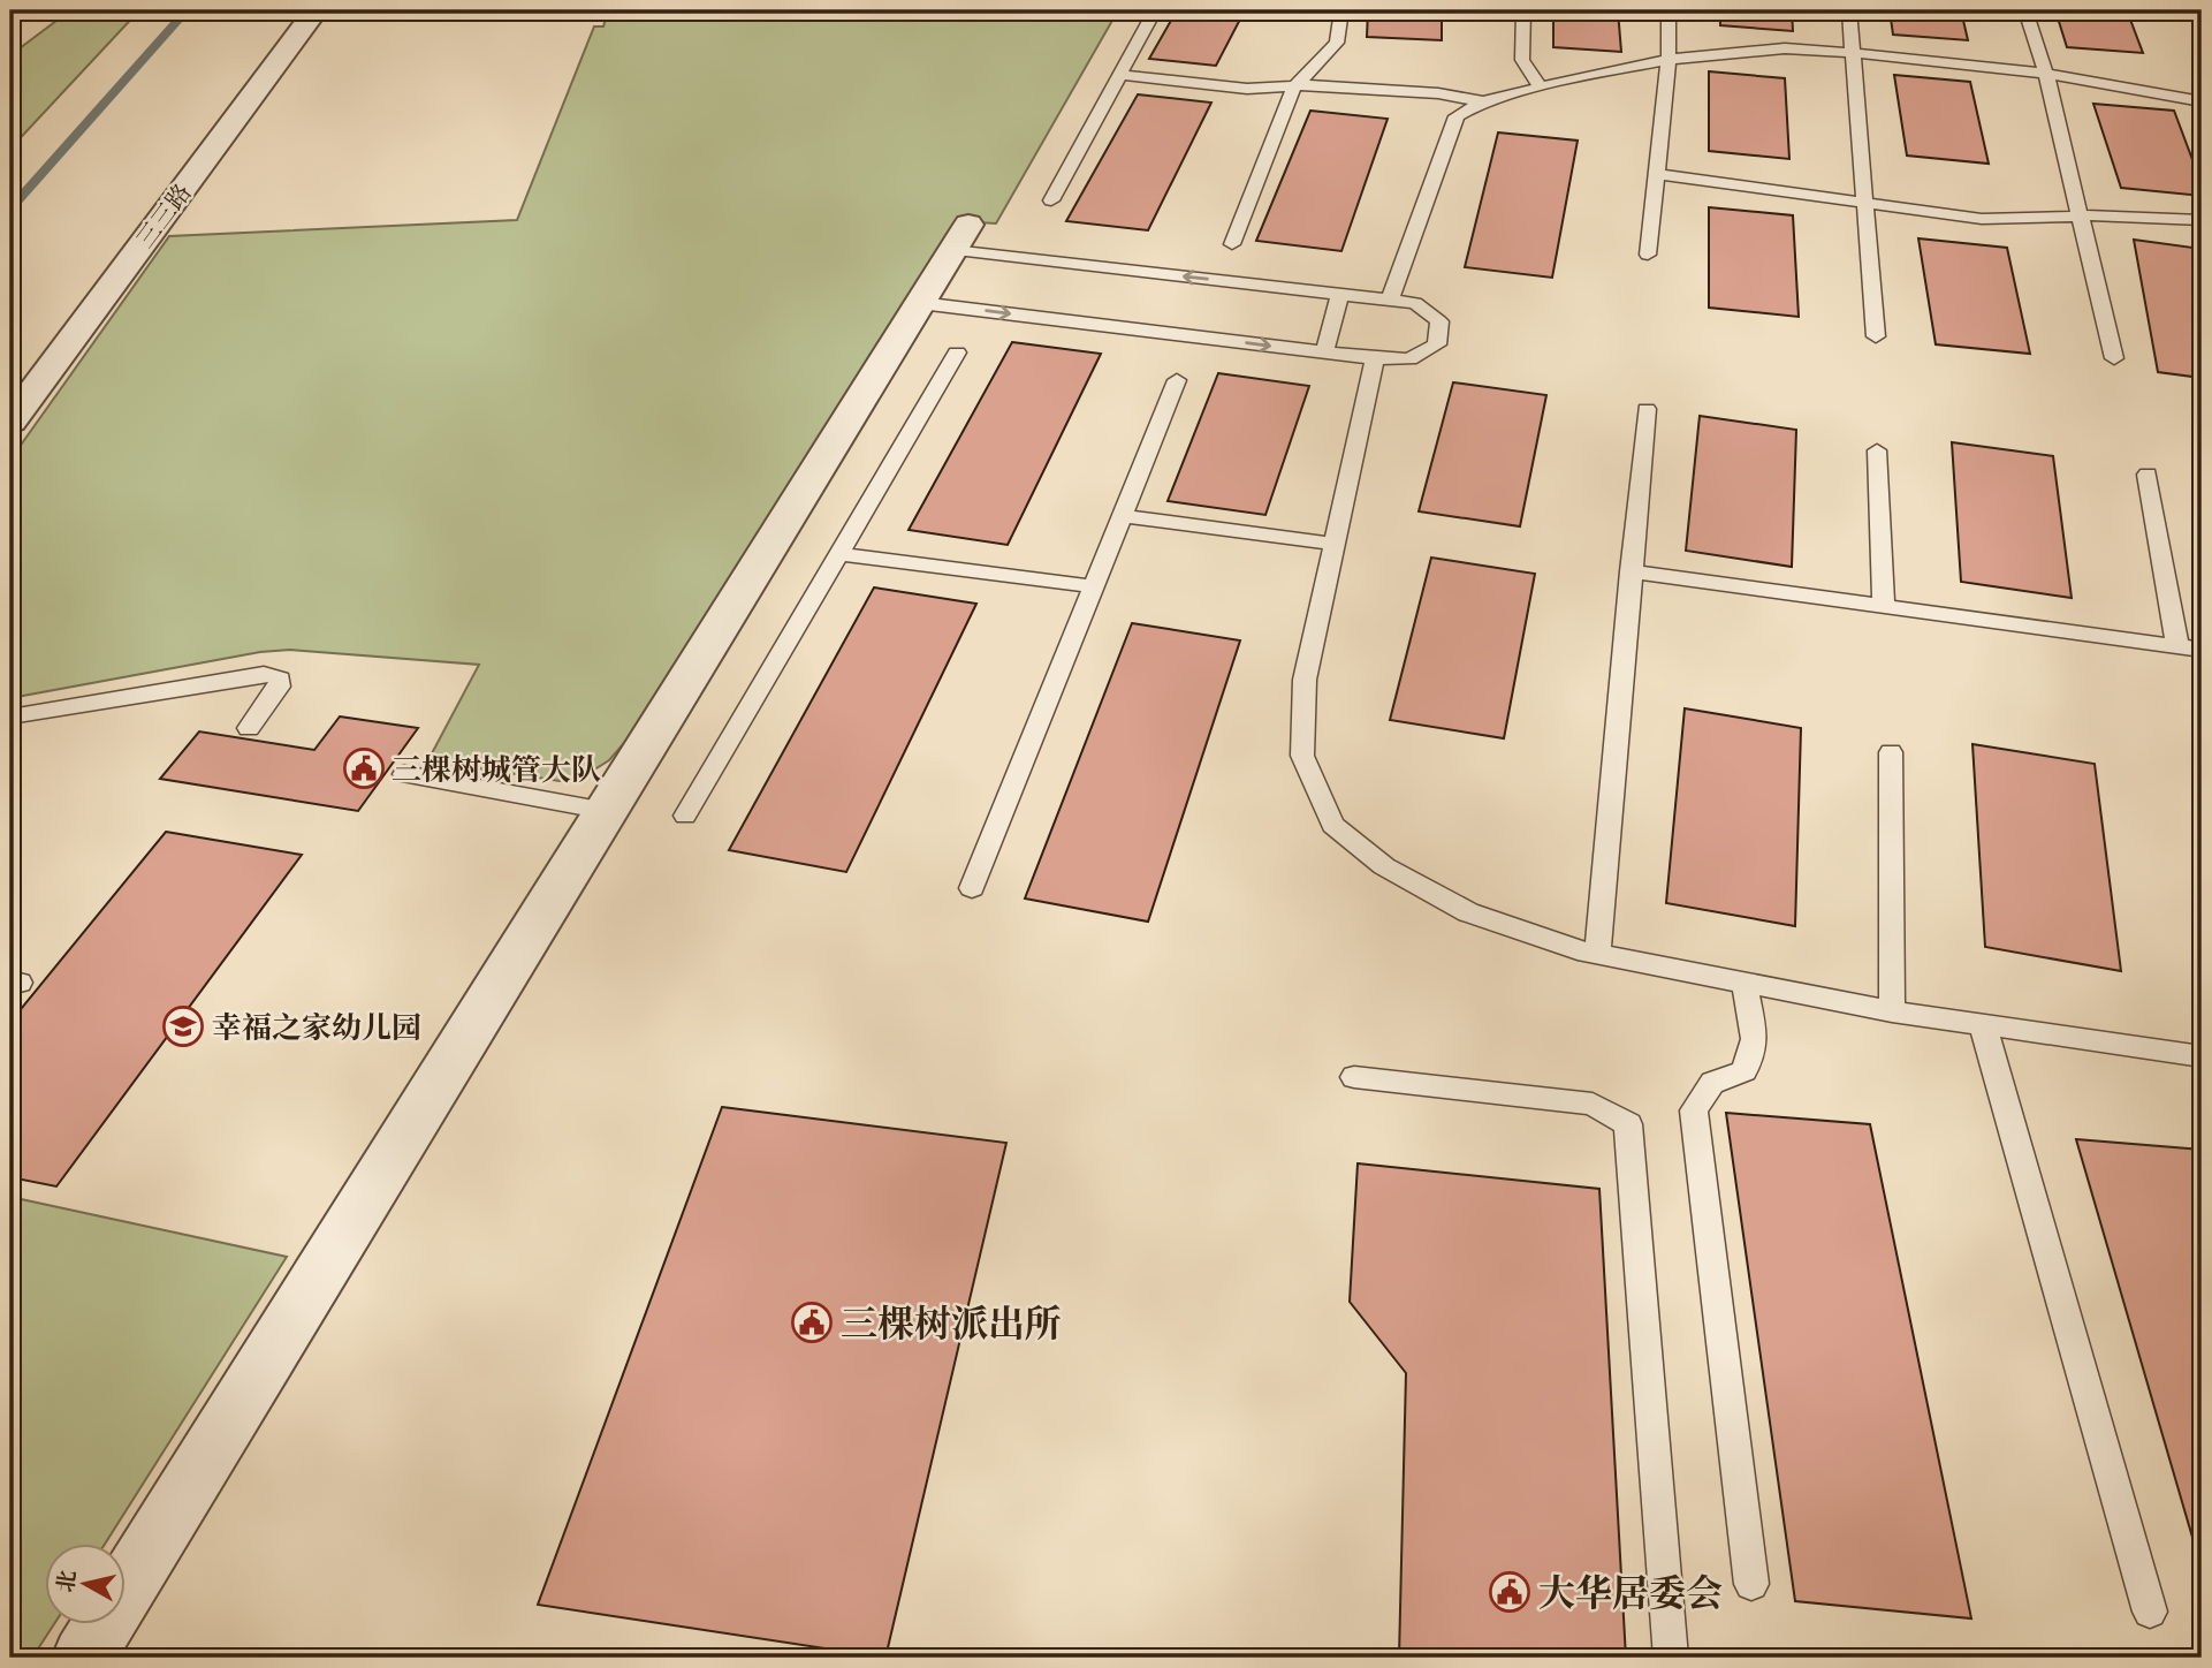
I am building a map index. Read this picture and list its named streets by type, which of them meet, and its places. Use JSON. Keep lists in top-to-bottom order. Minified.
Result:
{"streets":{"street":["三三路"]},"places":{"public building":["三棵树城管大队","三棵树派出所","大华居委会"],"school or university":["幸福之家幼儿园"]},"north":"left"}
